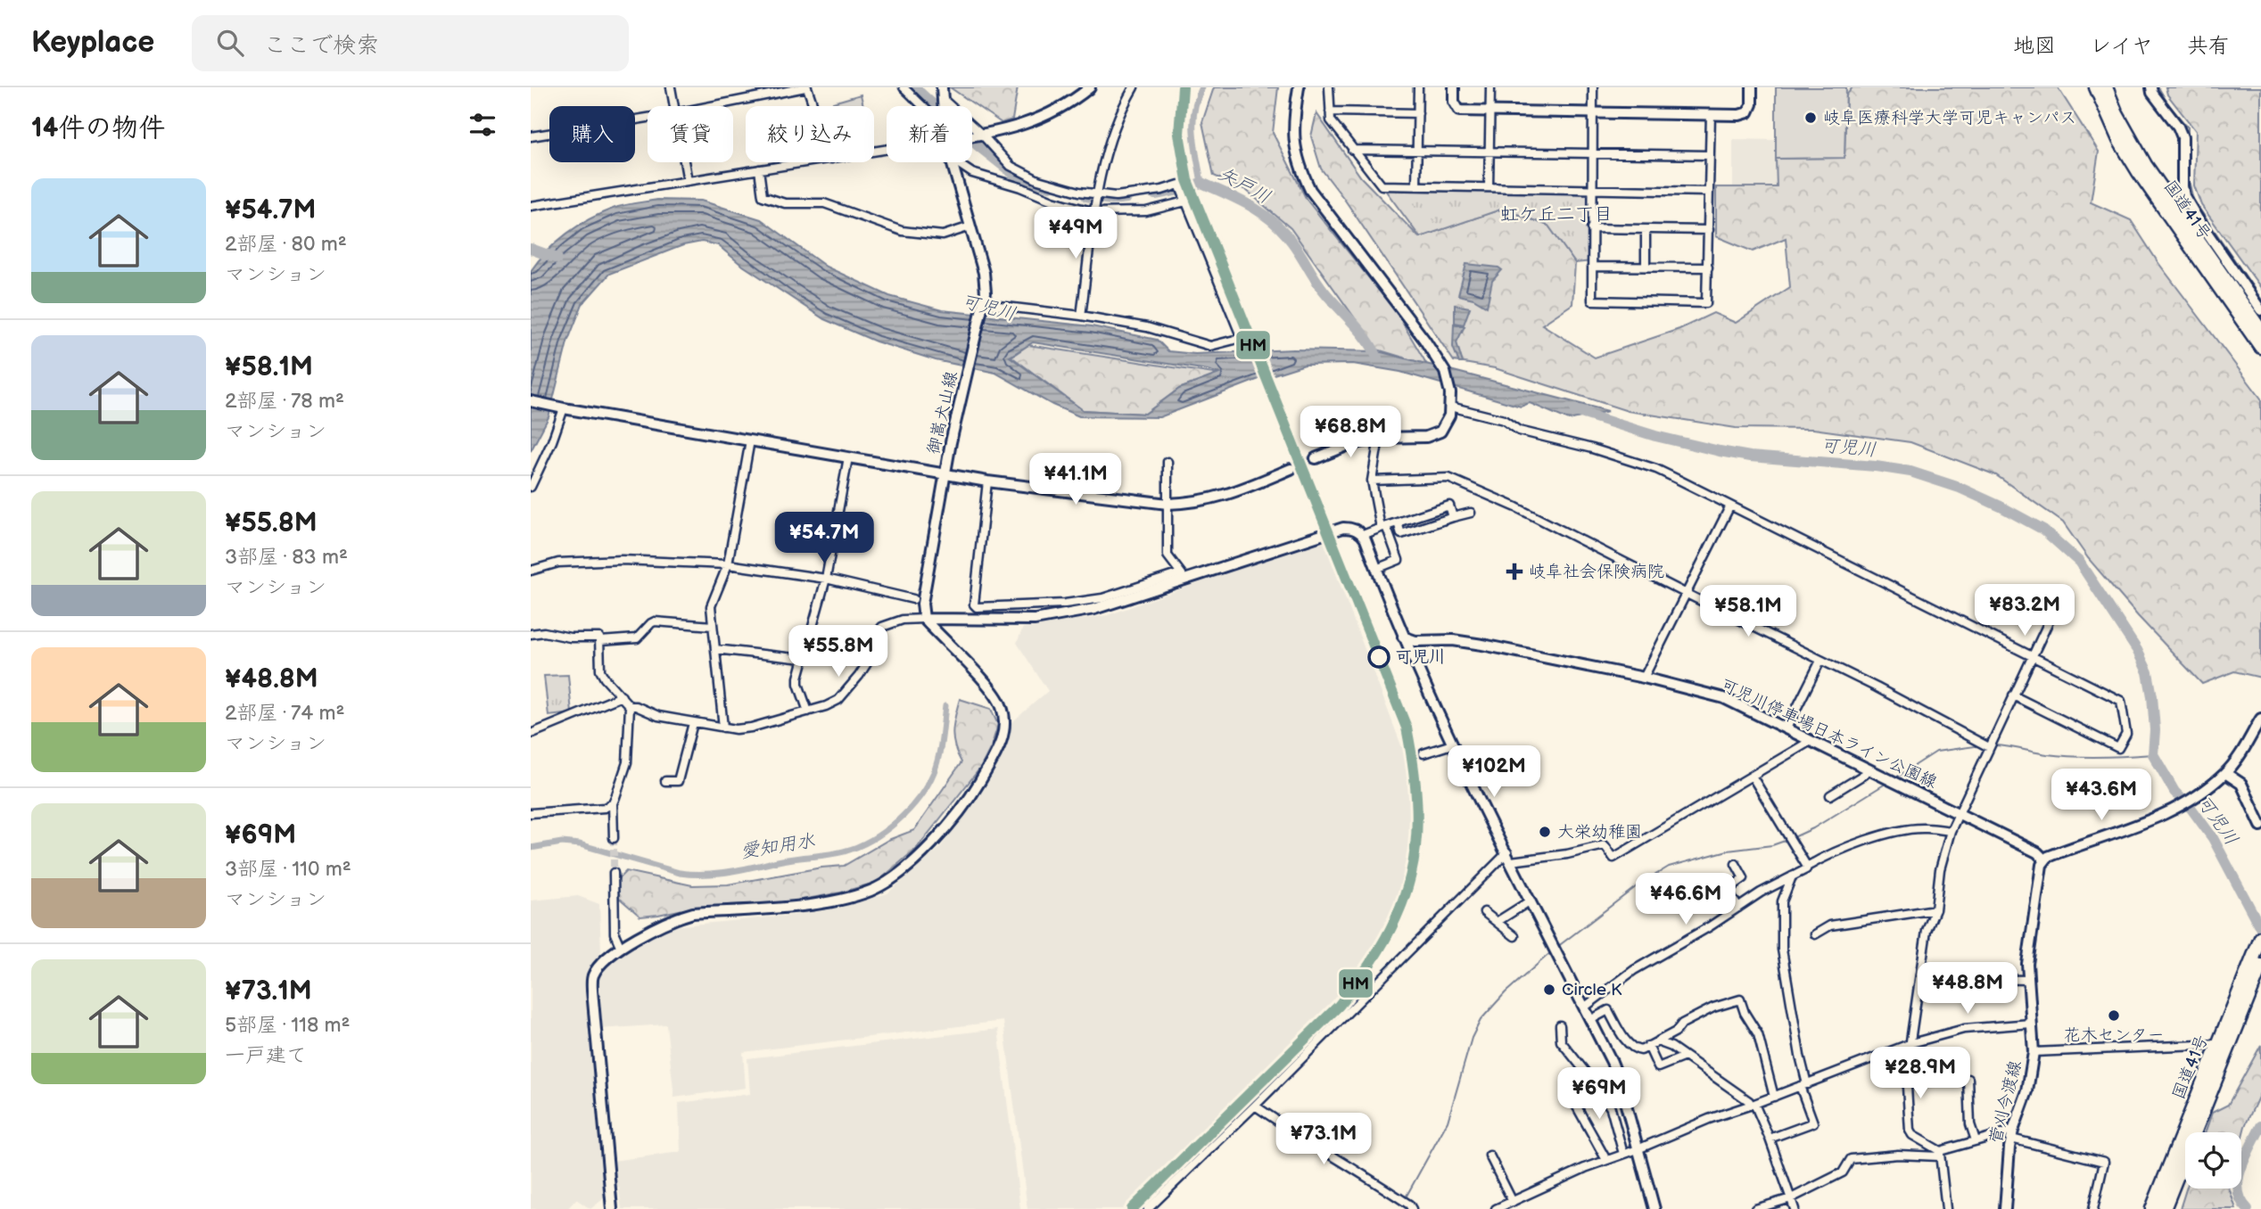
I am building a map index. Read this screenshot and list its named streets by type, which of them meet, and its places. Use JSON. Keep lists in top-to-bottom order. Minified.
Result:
{"streets":{"highway":["国道41号"],"street":["御嵩犬山線","可児川停車場日本ライン公園線","菅刈今渡線"]},"crossings":[["可児川停車場日本ライン公園線","菅刈今渡線"]],"districts":["虹ケ丘二丁目"],"water":["矢戸川","可児川","愛知用水"],"places":{"other":["岐阜医療科学大学可児キャンパス","可児川","大栄幼稚園","Circle K","花木センター"],"health":["岐阜社会保険病院"]},"lines":["transit line HM"],"page":{"header":"Keyplace","search":"ここで検索","nav":["地図","レイヤ","共有"],"heading":"14件の物件","chip":["購入","賃貸","絞り込み","新着"],"list":[{"name":"¥54.7M","note":"2部屋 · 80 m² · マンション"},{"name":"¥58.1M","note":"2部屋 · 78 m² · マンション"},{"name":"¥55.8M","note":"3部屋 · 83 m² · マンション"},{"name":"¥48.8M","note":"2部屋 · 74 m² · マンション"},{"name":"¥69M","note":"3部屋 · 110 m² · マンション"},{"name":"¥73.1M","note":"5部屋 · 118 m² · 一戸建て"}],"price":["¥49M","¥68.8M","¥41.1M","¥54.7M","¥83.2M","¥58.1M","¥55.8M","¥102M","¥43.6M","¥46.6M","¥48.8M","¥28.9M","¥69M","¥73.1M"]}}
